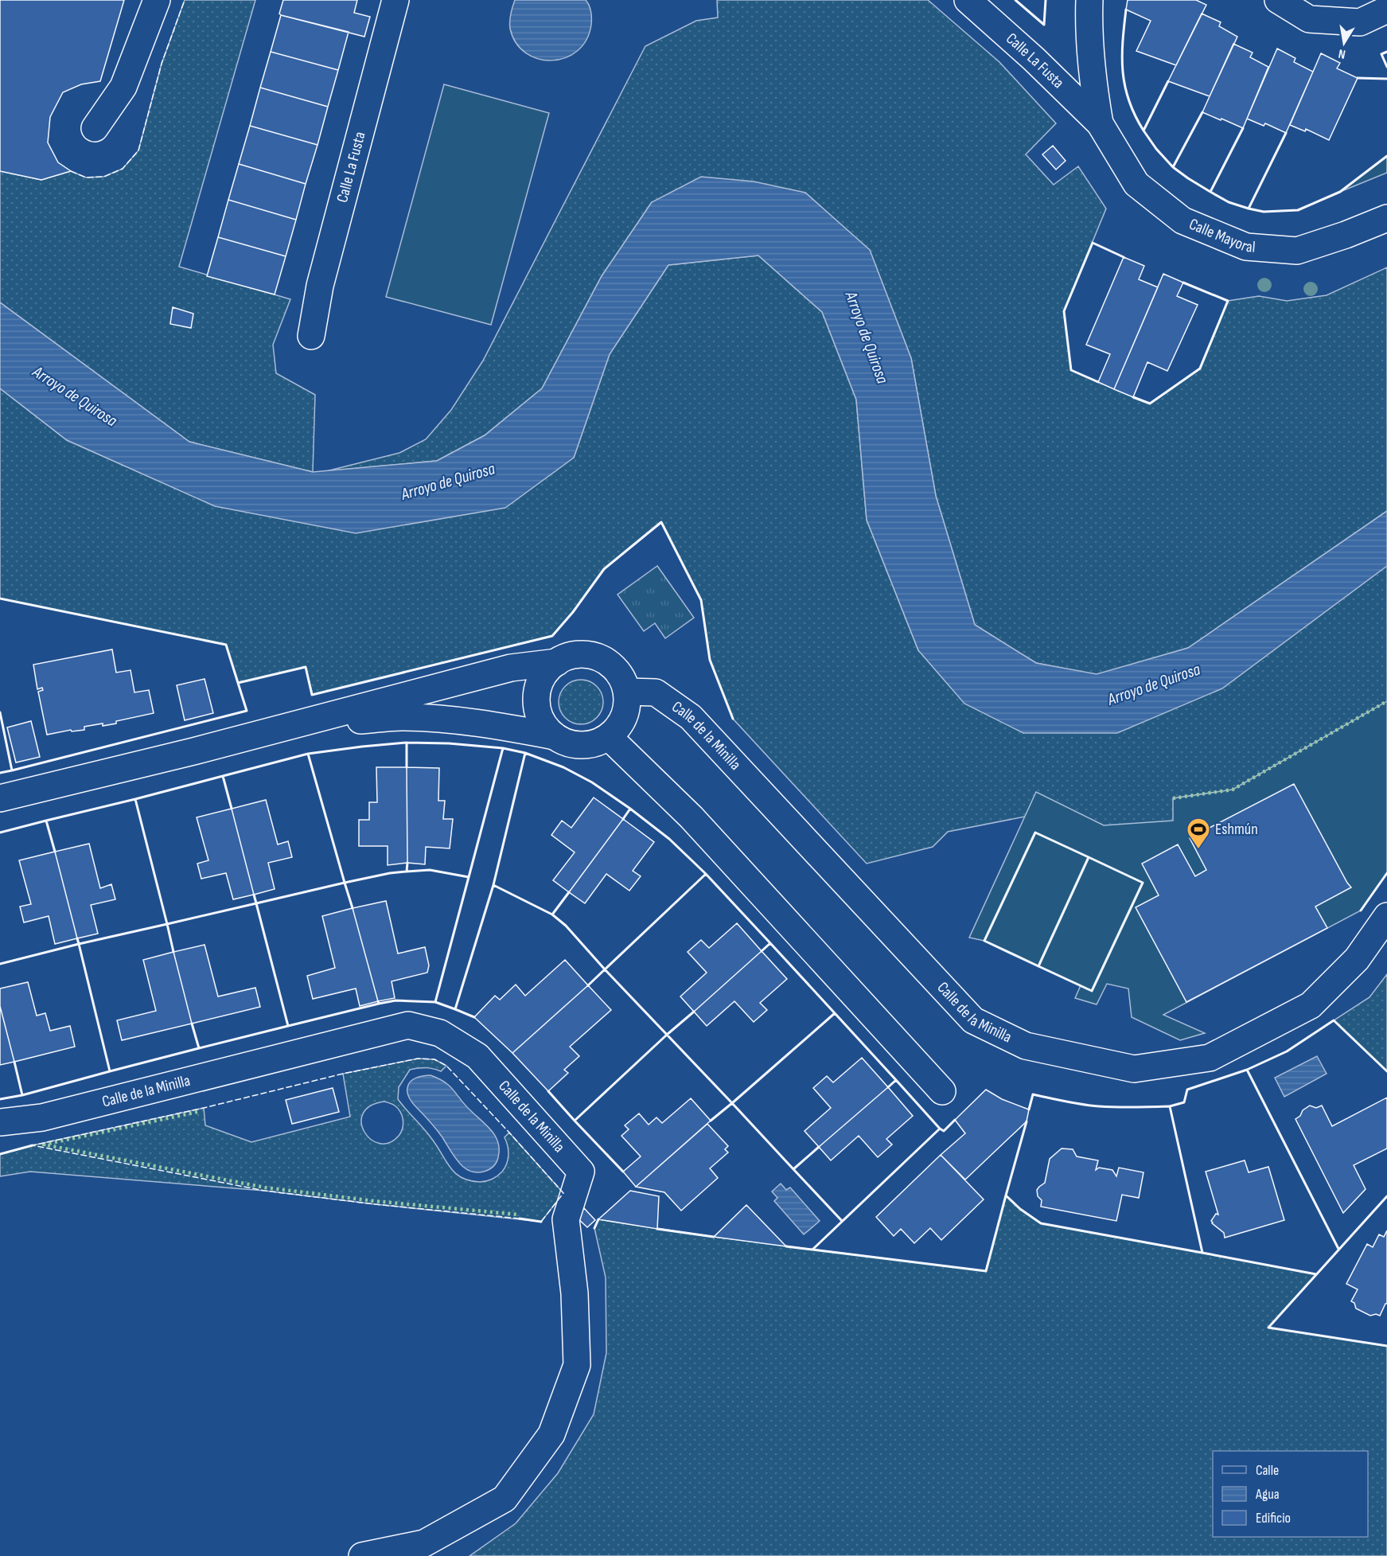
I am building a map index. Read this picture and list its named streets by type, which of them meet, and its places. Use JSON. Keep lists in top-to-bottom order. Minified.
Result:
{"streets":{"street":["Calle La Fusta","Calle Mayoral","Calle de la Minilla"]},"crossings":[["Calle La Fusta","Calle Mayoral"]],"water":["Arroyo de Quirosa"],"places":{"sports":["Eshmún"]},"legend":["Calle","Agua","Edificio"],"north":"bottom"}
